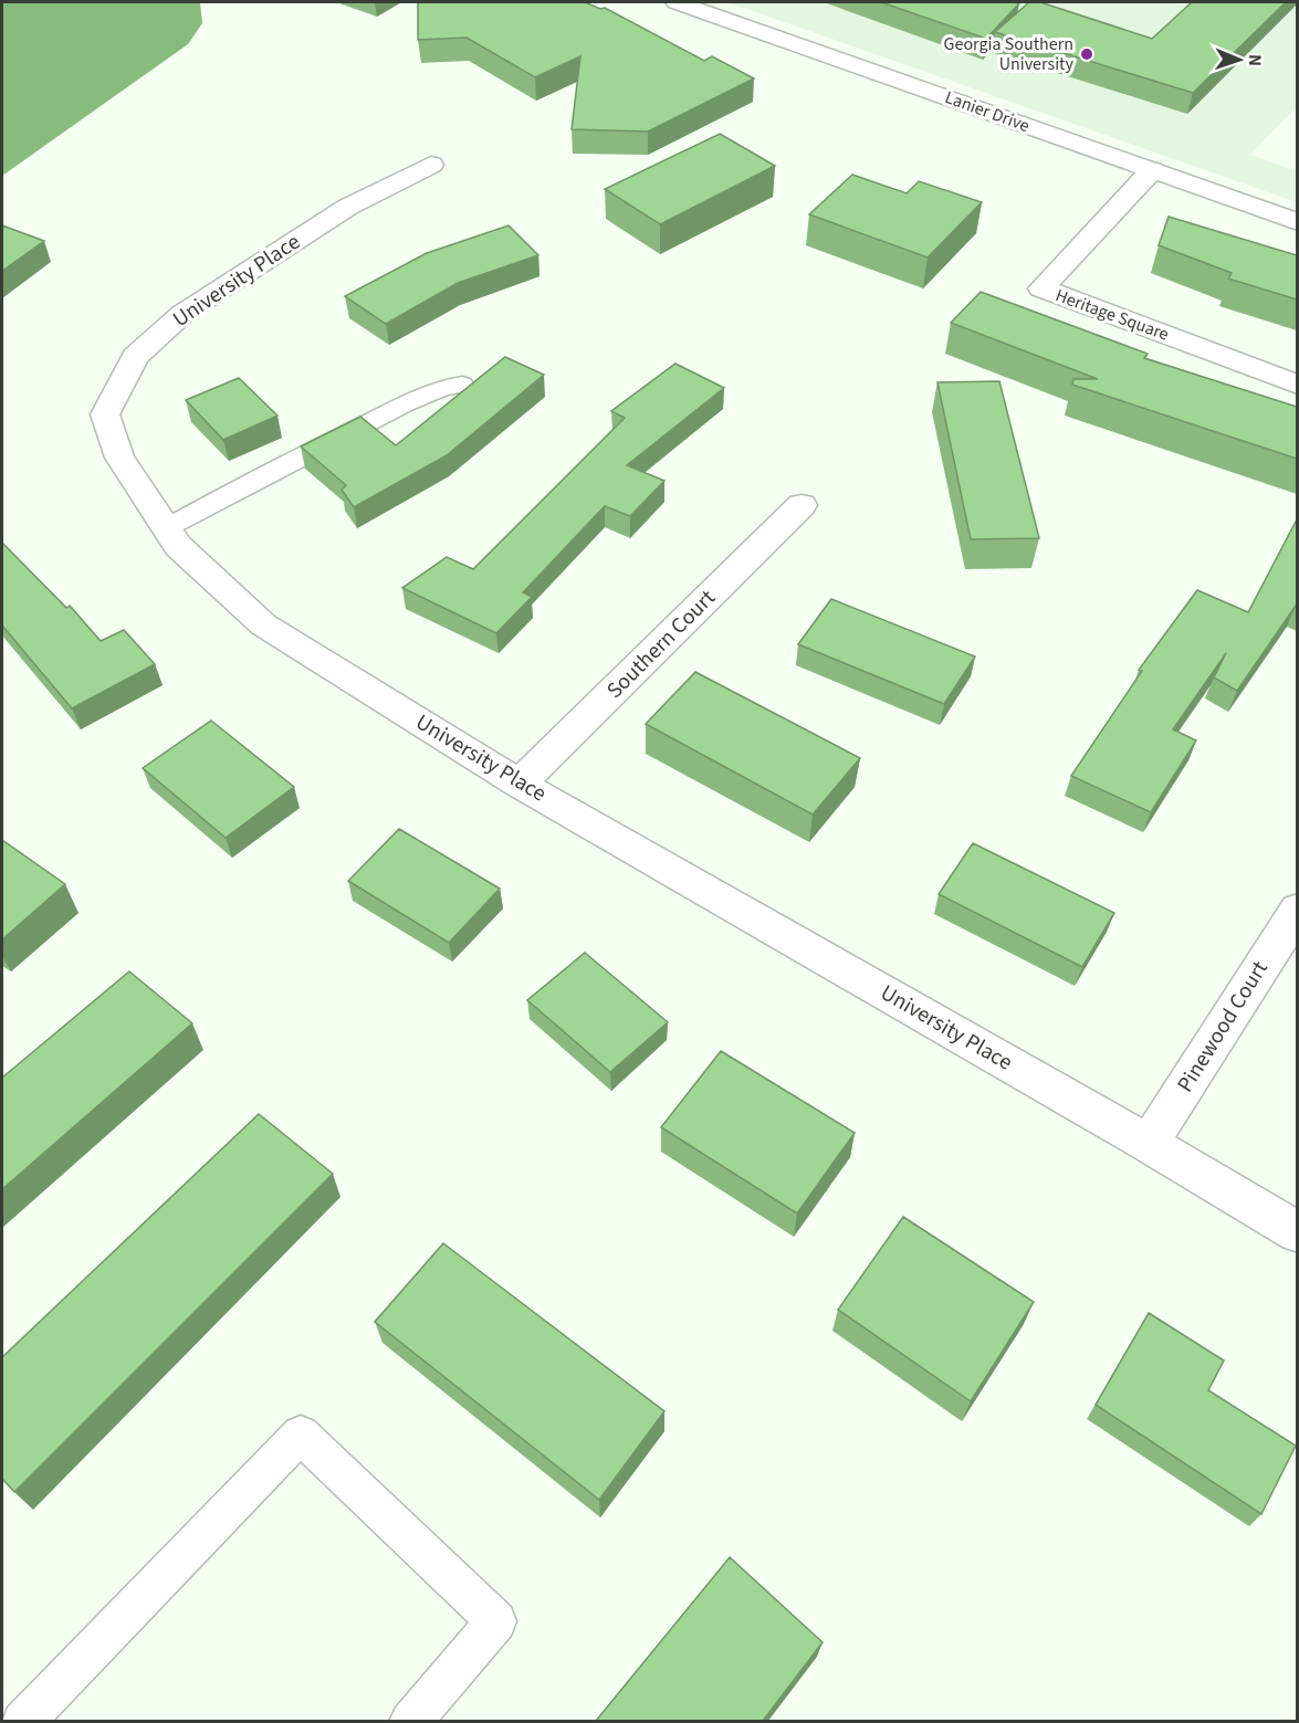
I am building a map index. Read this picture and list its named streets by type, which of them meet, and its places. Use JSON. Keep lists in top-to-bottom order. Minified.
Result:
{"streets":{"street":["Lanier Drive","University Place","Heritage Square","Southern Court","Pinewood Court"]},"crossings":[["Lanier Drive","Heritage Square"],["University Place","Southern Court"],["University Place","Pinewood Court"]],"places":["Georgia Southern University"],"north":"right"}
